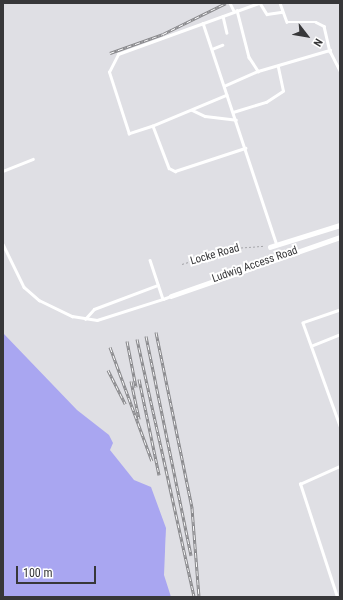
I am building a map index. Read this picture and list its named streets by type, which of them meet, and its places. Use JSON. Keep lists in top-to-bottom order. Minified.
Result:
{"streets":{"street":["Ludwig Access Road"],"path":["Locke Road"]},"scale_bar":"100 m","north":"bottom right"}
